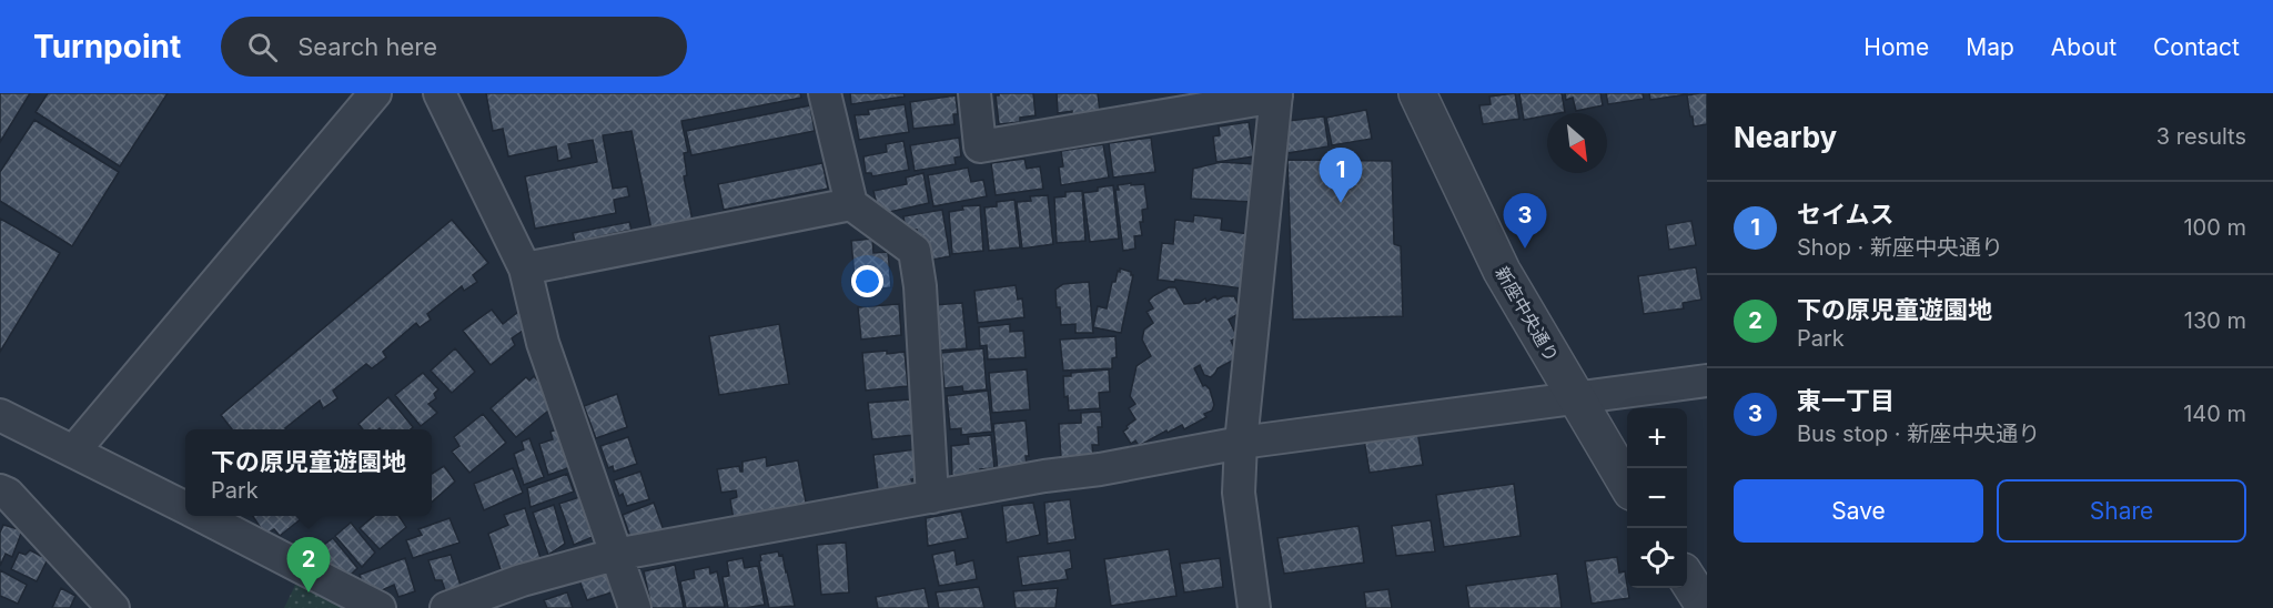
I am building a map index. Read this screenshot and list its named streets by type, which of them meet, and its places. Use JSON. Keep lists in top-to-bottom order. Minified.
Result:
{"streets":{"street":["新座中央通り"]},"north":"bottom right","page":{"header":"Turnpoint","search":"Search here","nav":["Home","Map","About","Contact"],"heading":["Nearby","3 results"],"pins":["1","3","2"],"list":[{"mark":"1","name":"セイムス","note":"Shop · 新座中央通り","value":"100 m"},{"mark":"2","name":"下の原児童遊園地","note":"Park","value":"130 m"},{"mark":"3","name":"東一丁目","note":"Bus stop · 新座中央通り","value":"140 m"}],"map_buttons":["+","−"],"popup":["下の原児童遊園地","Park"],"buttons":["Save","Share"]}}
